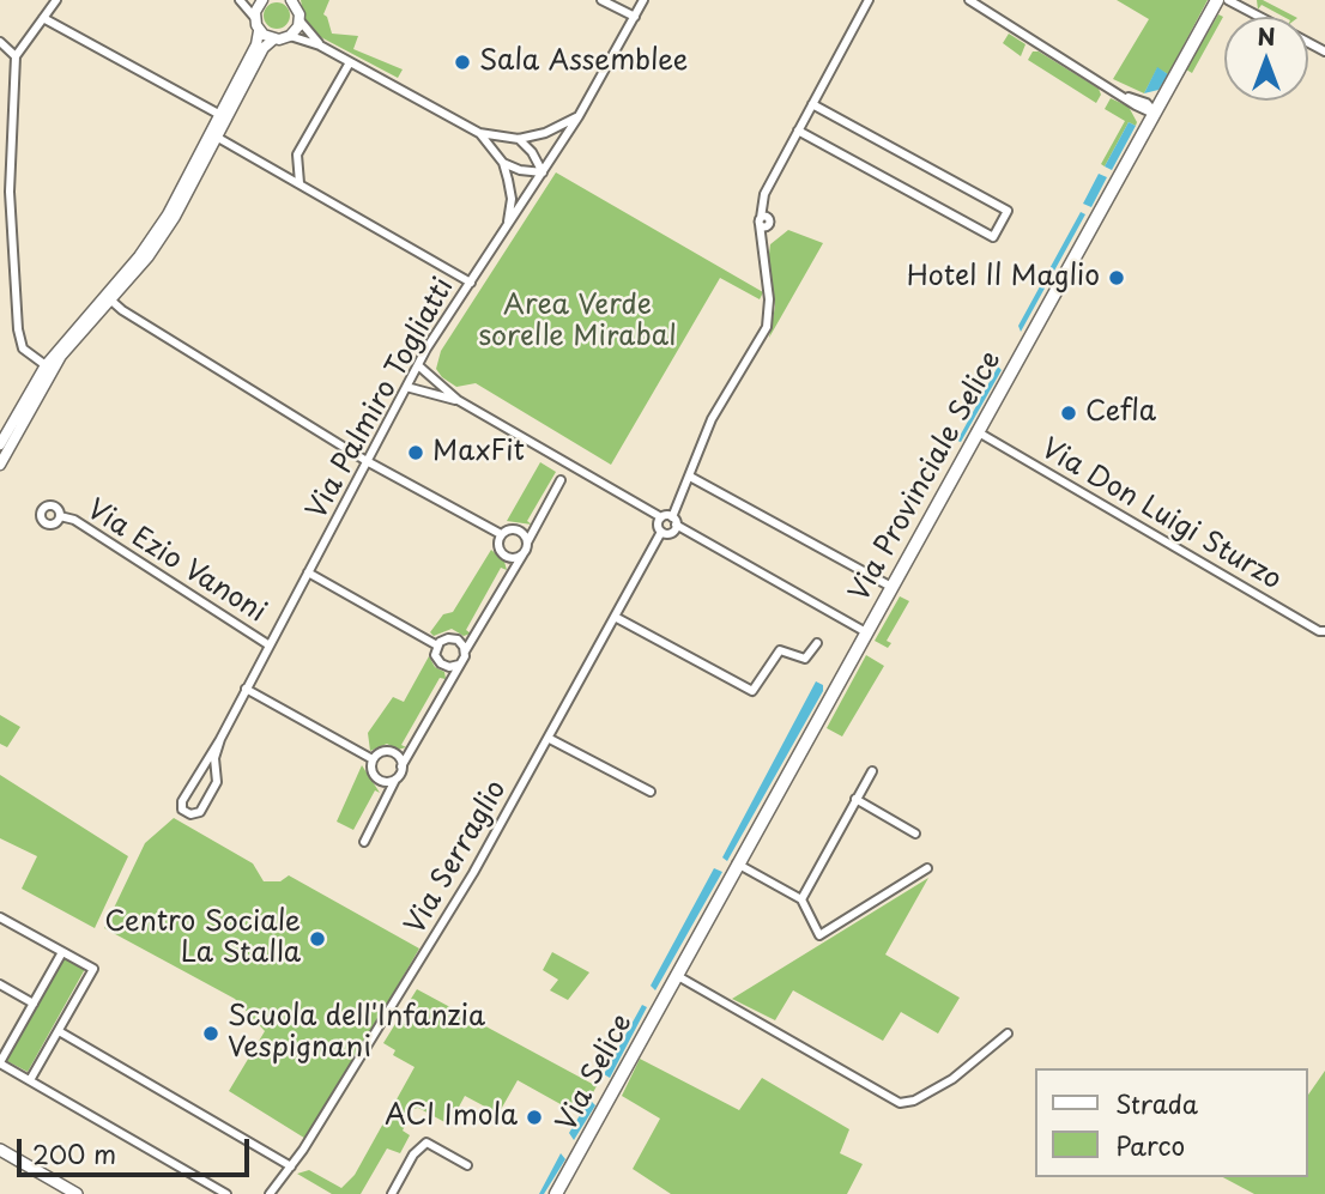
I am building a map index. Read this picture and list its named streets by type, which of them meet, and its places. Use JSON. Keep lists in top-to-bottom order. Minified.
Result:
{"streets":{"main road":["Via Provinciale Selice","Via Selice"],"street":["Via Palmiro Togliatti","Via Don Luigi Sturzo","Via Ezio Vanoni","Via Serraglio"]},"crossings":[["Via Palmiro Togliatti","Via Ezio Vanoni"],["Via Provinciale Selice","Via Don Luigi Sturzo"],["Via Provinciale Selice","Via Selice"]],"parks":["Area Verde sorelle Mirabal"],"places":["Sala Assemblee","Hotel Il Maglio","Cefla","MaxFit","Centro Sociale La Stalla","Scuola dell'Infanzia Vespignani","ACI Imola"],"legend":["Strada","Parco"],"scale_bar":"200 m","north":"top"}
